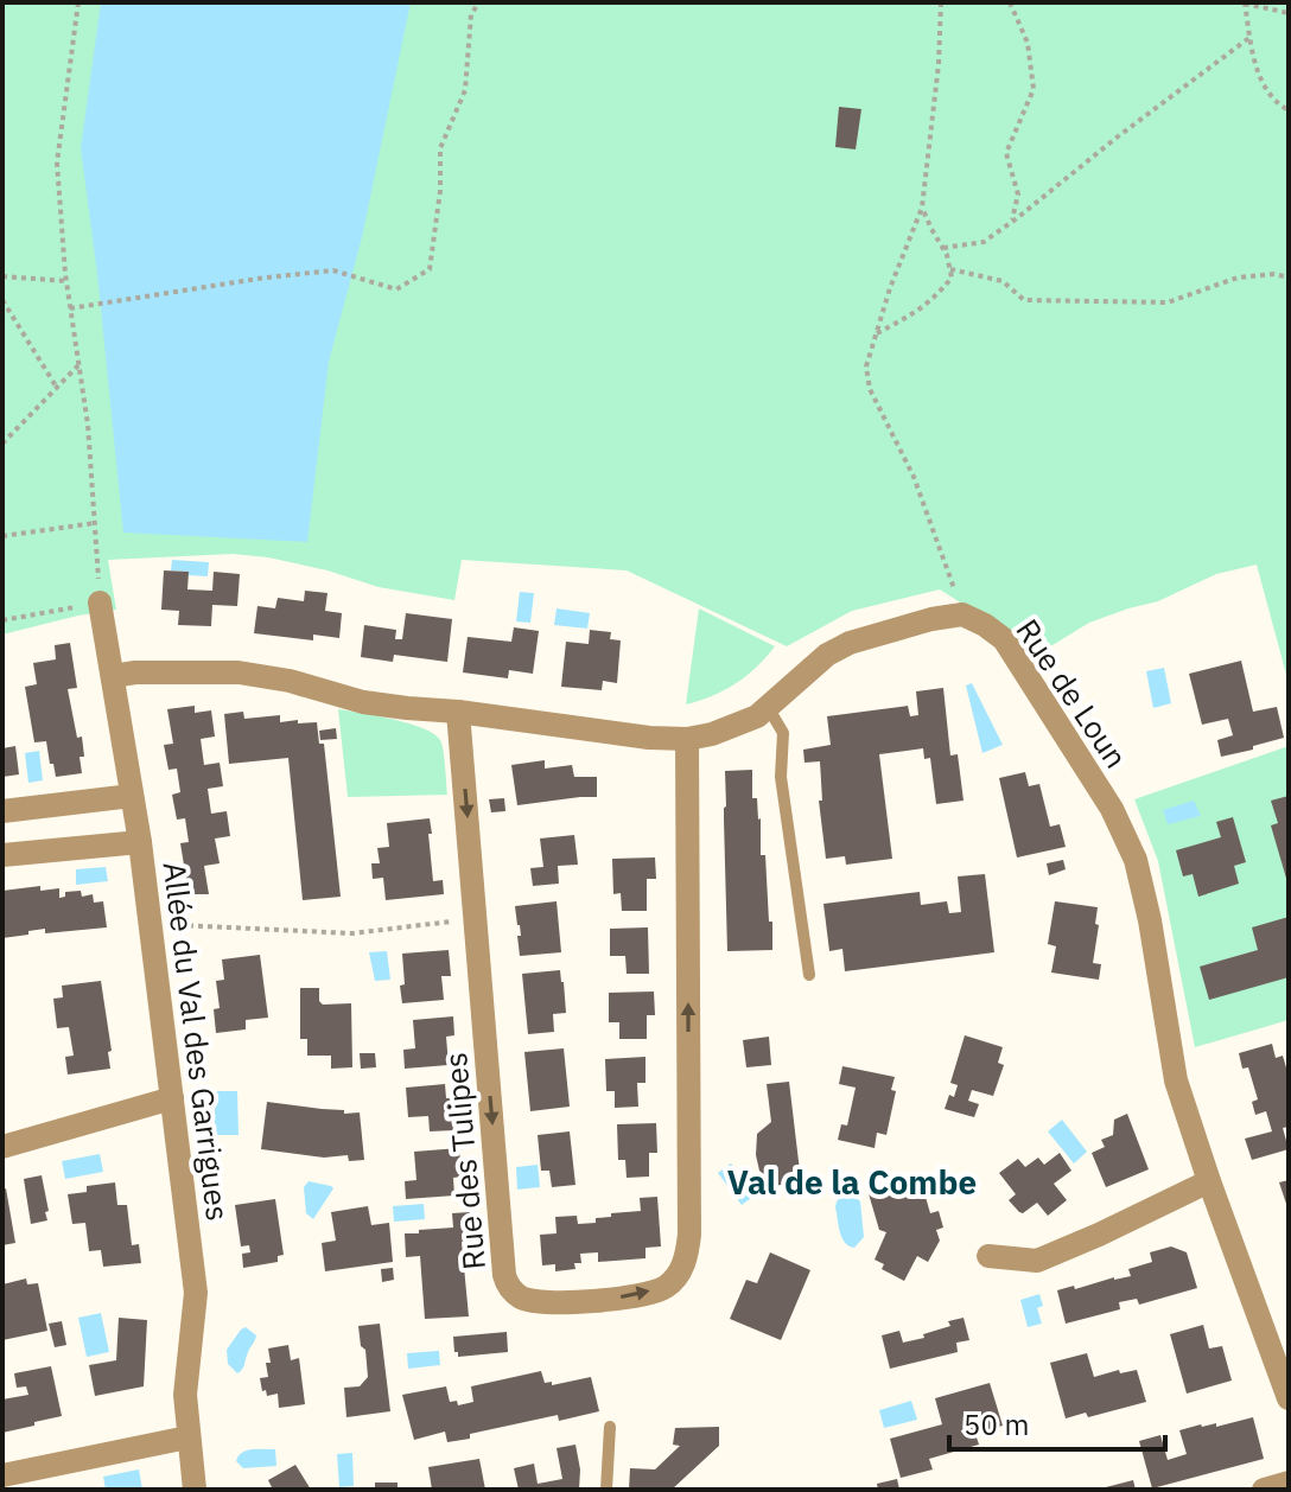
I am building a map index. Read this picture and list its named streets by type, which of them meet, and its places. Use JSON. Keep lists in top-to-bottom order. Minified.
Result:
{"streets":{"street":["Rue de Loun","Allée du Val des Garrigues","Rue des Tulipes"]},"crossings":[["Rue de Loun","Allée du Val des Garrigues"],["Rue de Loun","Rue des Tulipes"]],"districts":["Val de la Combe"],"scale_bar":"50 m"}
